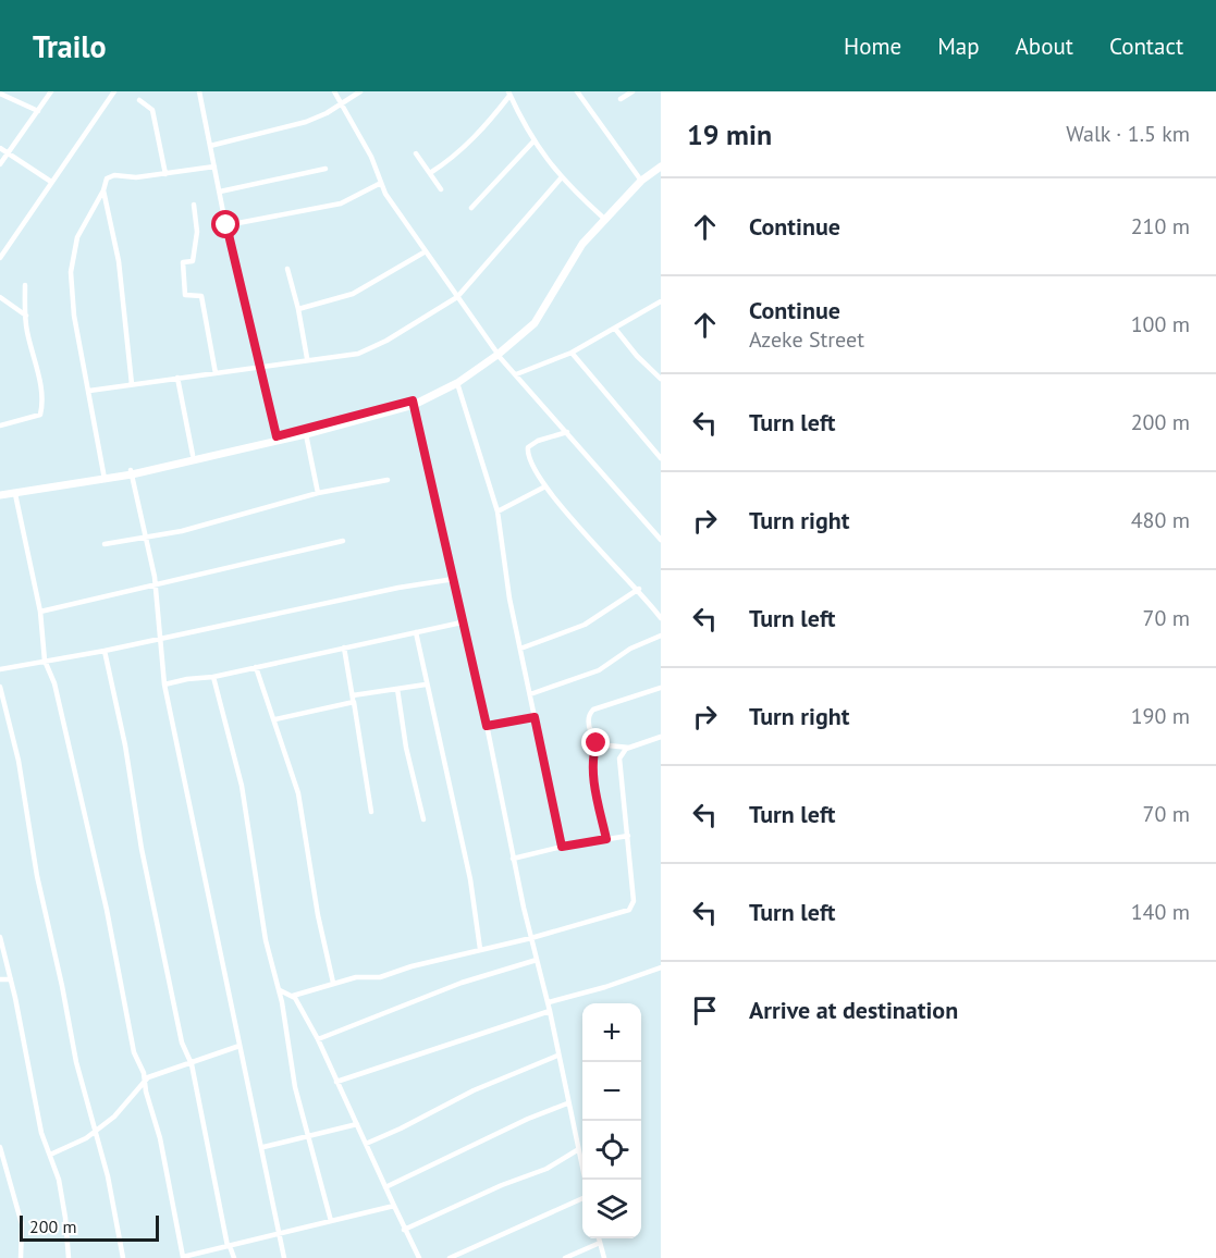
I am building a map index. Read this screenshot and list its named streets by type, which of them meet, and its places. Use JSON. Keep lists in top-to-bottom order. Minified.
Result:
{"scale_bar":"200 m","page":{"header":"Trailo","nav":["Home","Map","About","Contact"],"heading":["19 min","Walk · 1.5 km"],"list":[["Continue","210 m"],["Continue","Azeke Street","100 m"],["Turn left","200 m"],["Turn right","480 m"],["Turn left","70 m"],["Turn right","190 m"],["Turn left","70 m"],["Turn left","140 m"],"Arrive at destination"],"map_buttons":["+","−"],"scale":"200 m"}}
